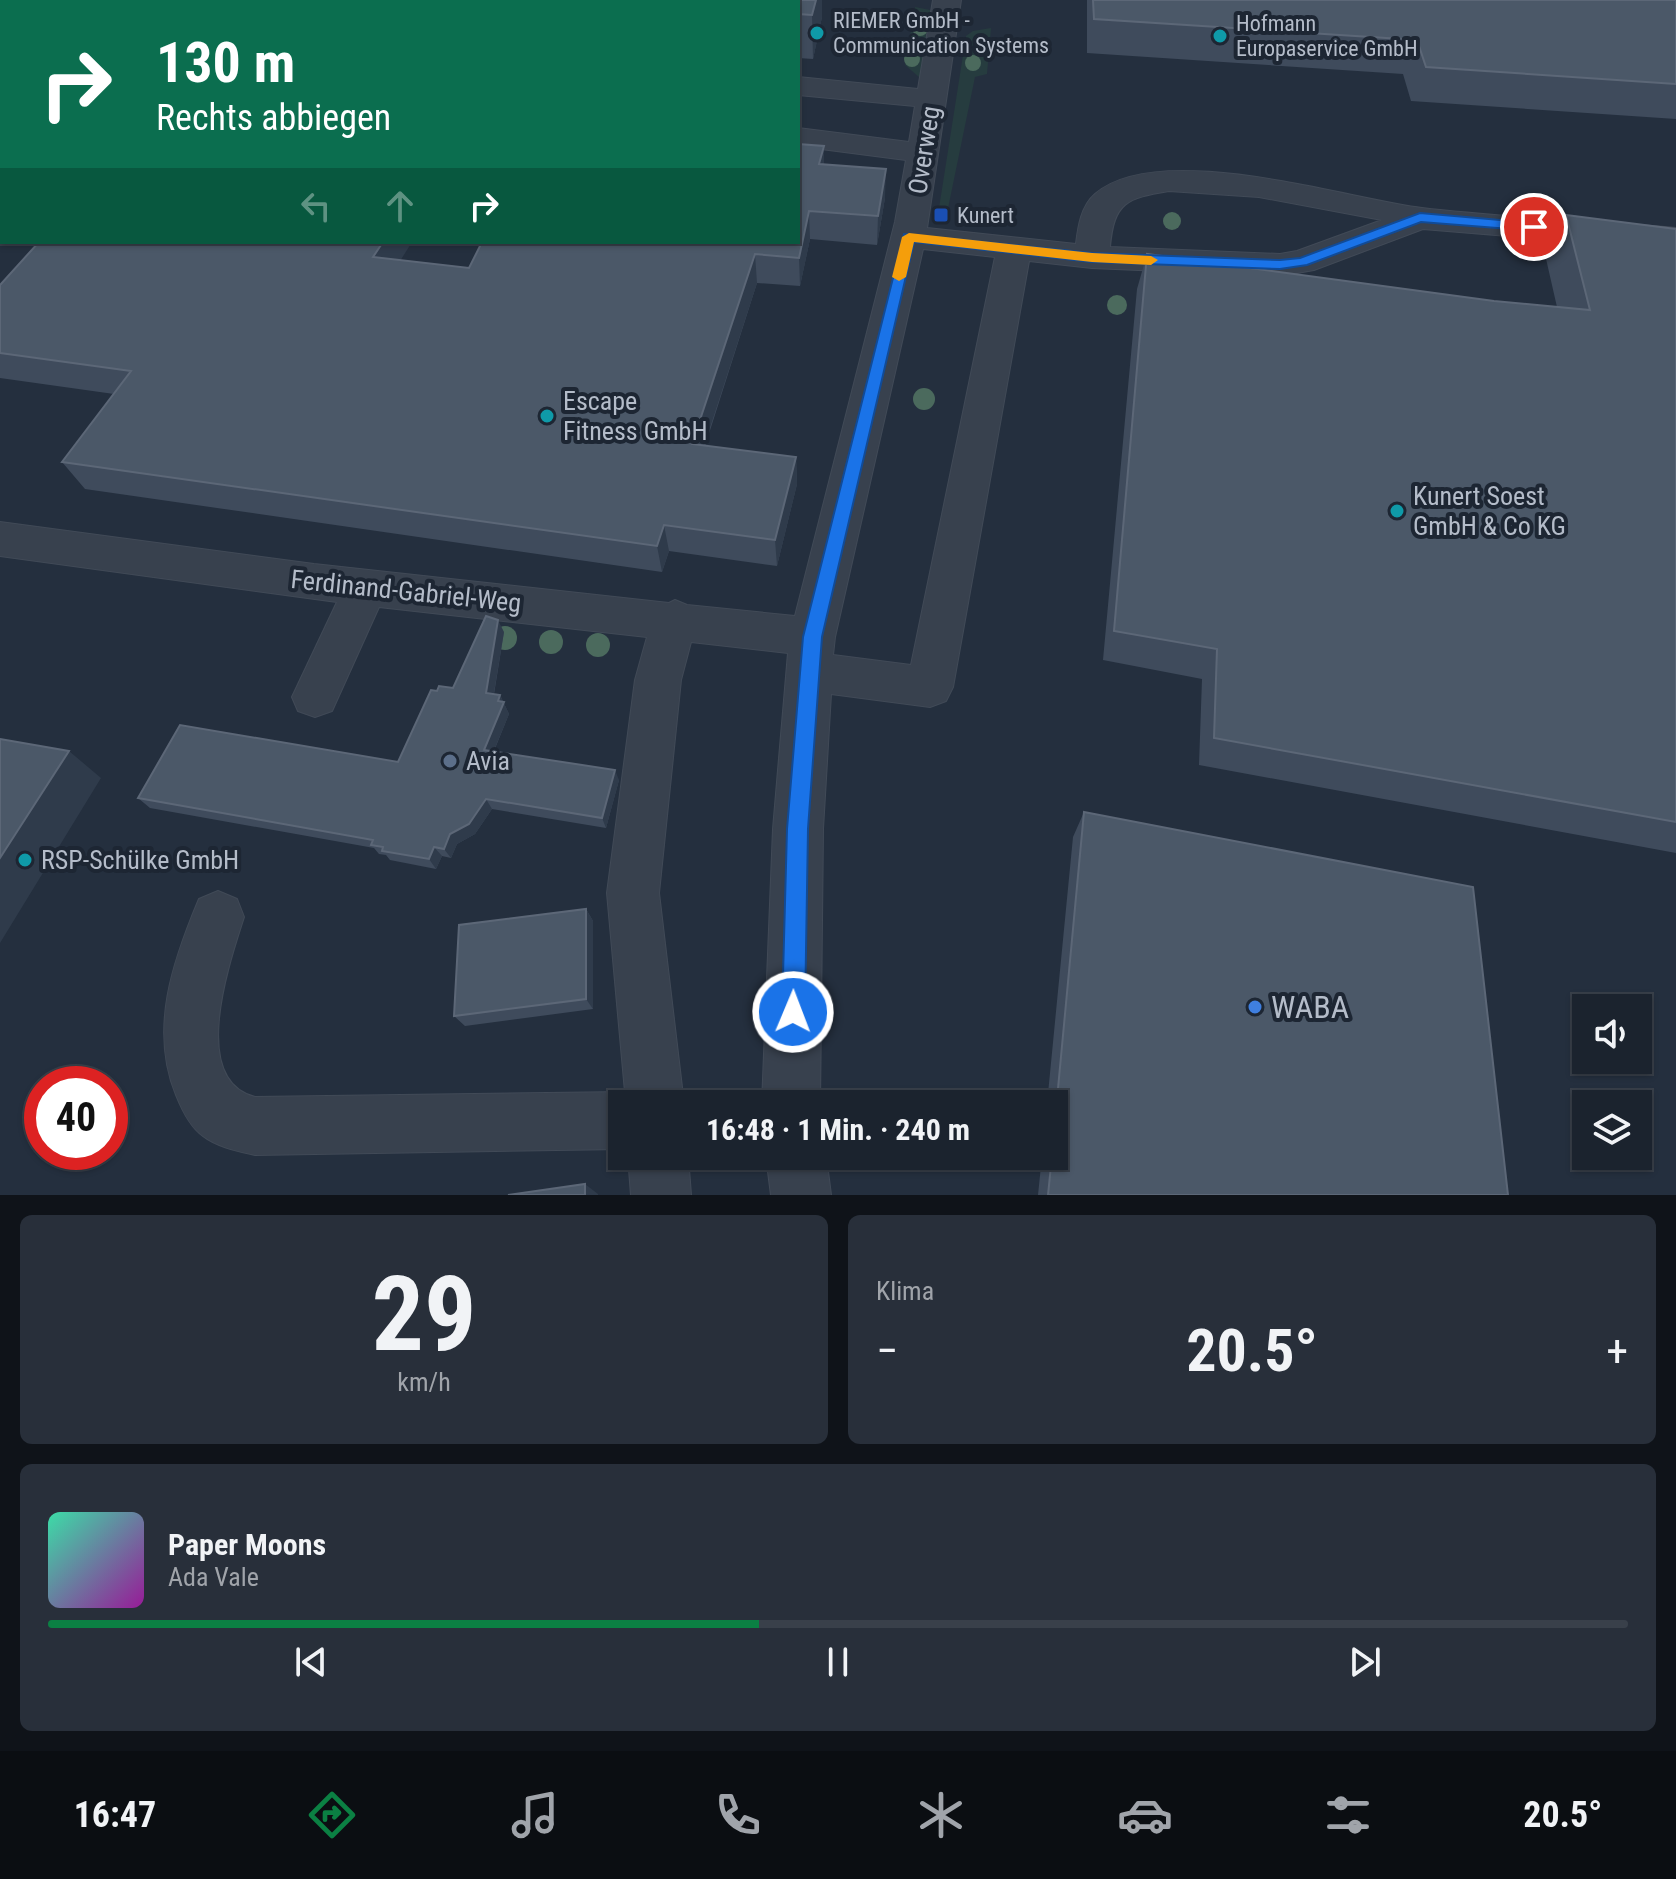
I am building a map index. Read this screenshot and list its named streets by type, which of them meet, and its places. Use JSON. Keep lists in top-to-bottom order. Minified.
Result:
{"streets":{"street":["Overweg","Ferdinand-Gabriel-Weg"]},"crossings":[["Overweg","Ferdinand-Gabriel-Weg"]],"places":{"other":["RIEMER GmbH - Communication Systems","Hofmann Europaservice GmbH","Escape Fitness GmbH","Kunert Soest GmbH & Co KG","Avia","RSP-Schülke GmbH","WABA"],"transit":["Kunert"]},"page":{"turn":["130 m","Rechts abbiegen"],"limit":"40","trip":"16:48 · 1 Min. · 240 m","tile":[["29","km/h"],"Klima"],"heat":["−","20.5°","+"],"song":["Paper Moons","Ada Vale"],"tabs":["16:47","20.5°"]}}
